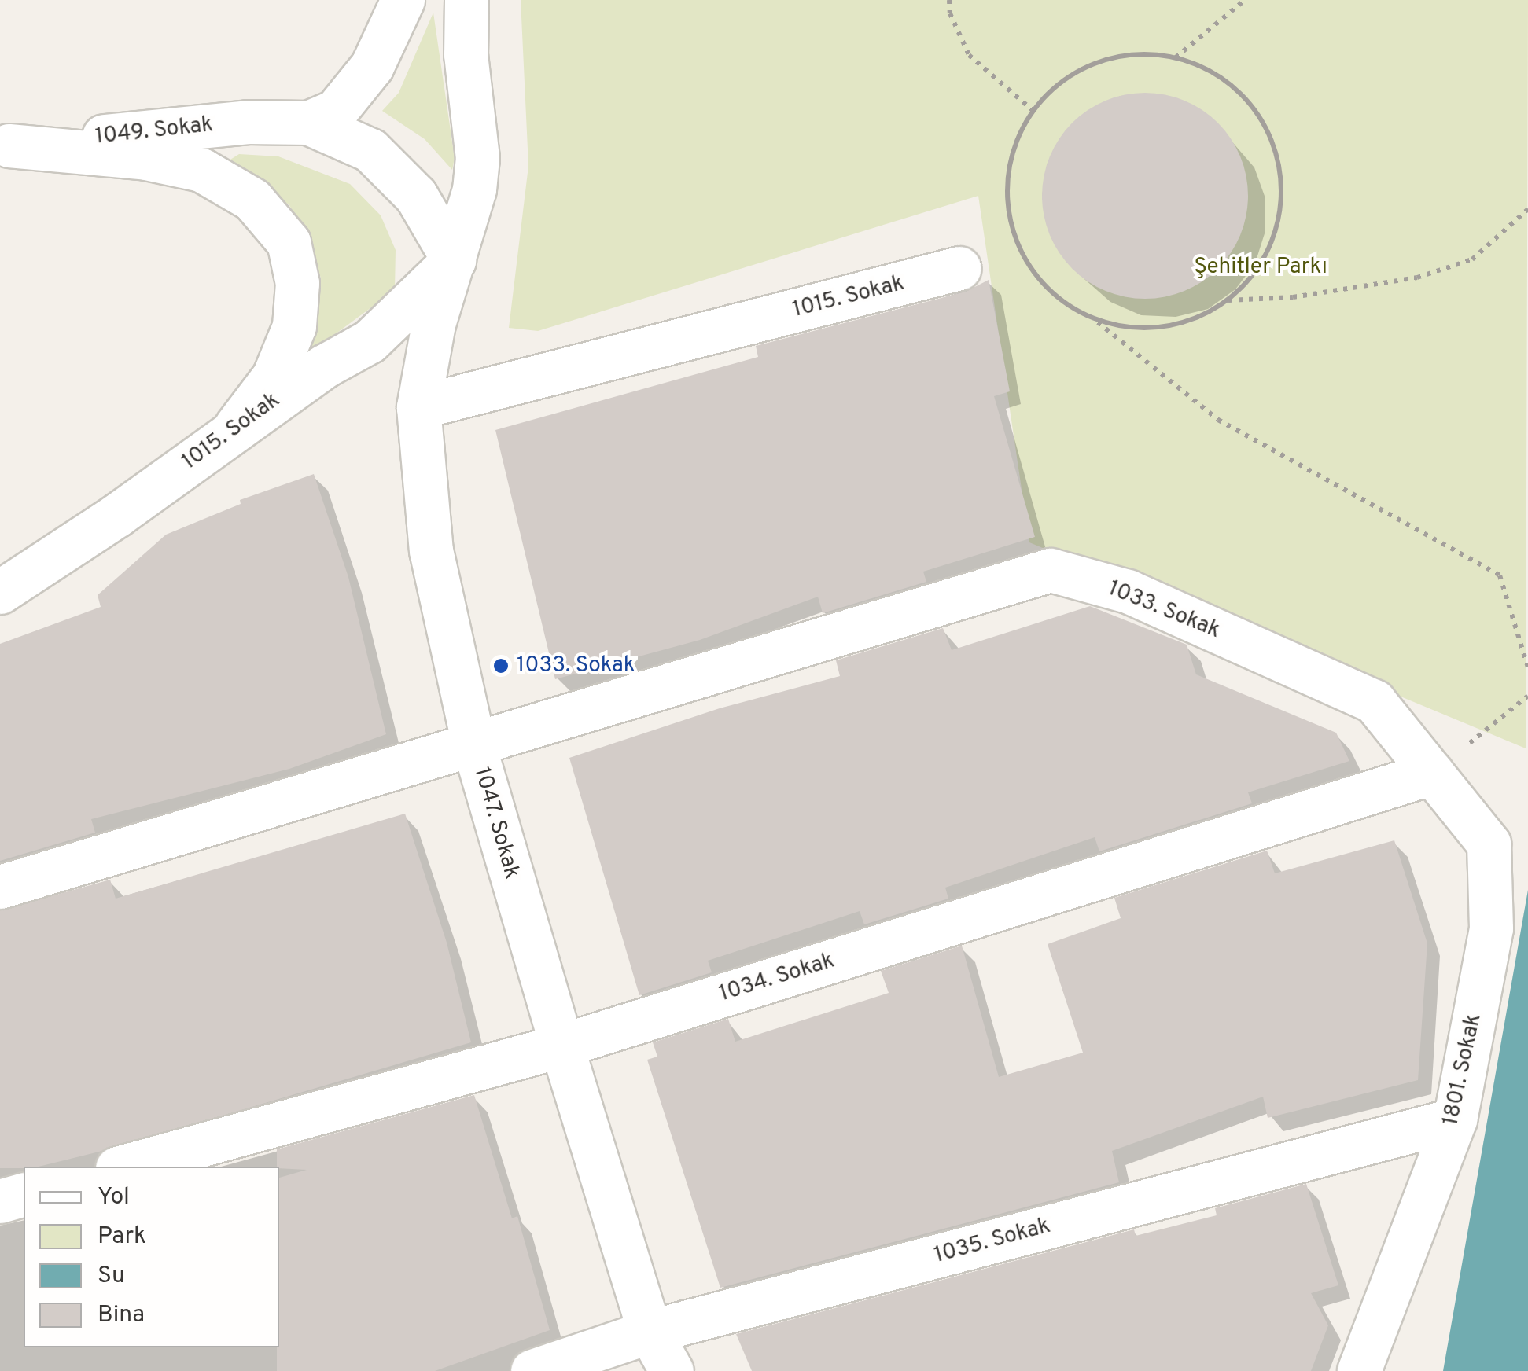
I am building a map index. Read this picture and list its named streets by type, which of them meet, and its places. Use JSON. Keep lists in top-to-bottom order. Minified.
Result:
{"streets":{"street":["1049. Sokak","1015. Sokak","1033. Sokak","1047. Sokak","1034. Sokak","1801. Sokak","1035. Sokak"]},"crossings":[["1015. Sokak","1047. Sokak"],["1033. Sokak","1047. Sokak"],["1033. Sokak","1034. Sokak"],["1033. Sokak","1801. Sokak"],["1047. Sokak","1034. Sokak"],["1047. Sokak","1035. Sokak"],["1034. Sokak","1801. Sokak"],["1801. Sokak","1035. Sokak"]],"parks":["Şehitler Parkı"],"places":["1033. Sokak"],"legend":["Yol","Park","Su","Bina"]}
